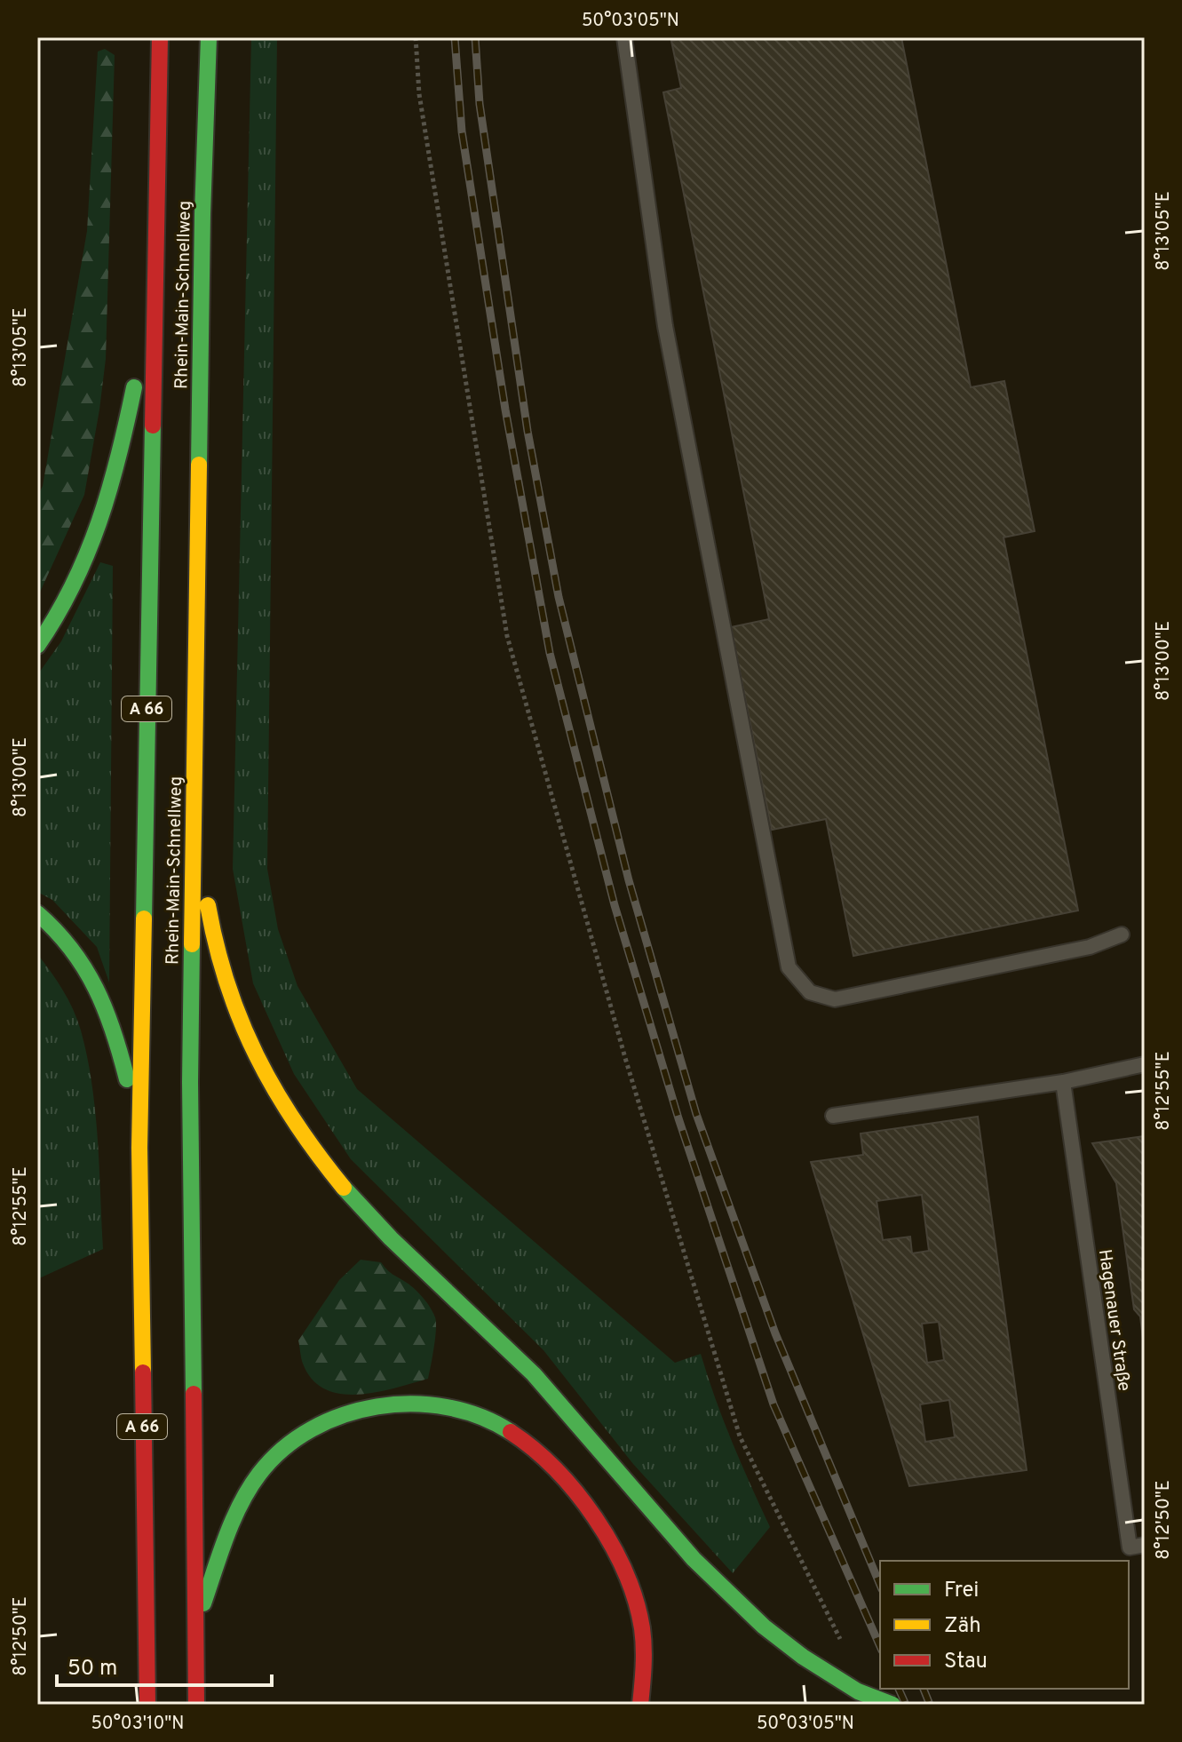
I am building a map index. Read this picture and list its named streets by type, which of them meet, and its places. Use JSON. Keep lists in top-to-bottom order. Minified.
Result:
{"streets":{"highway":["Rhein-Main-Schnellweg","A 66"],"lane":["Hagenauer Straße"]},"legend":["Frei","Zäh","Stau"],"scale_bar":"50 m","coordinates":["50°03'05\"N","8°13'05\"E","8°13'00\"E","8°12'55\"E","8°12'50\"E","50°03'10\"N"]}
